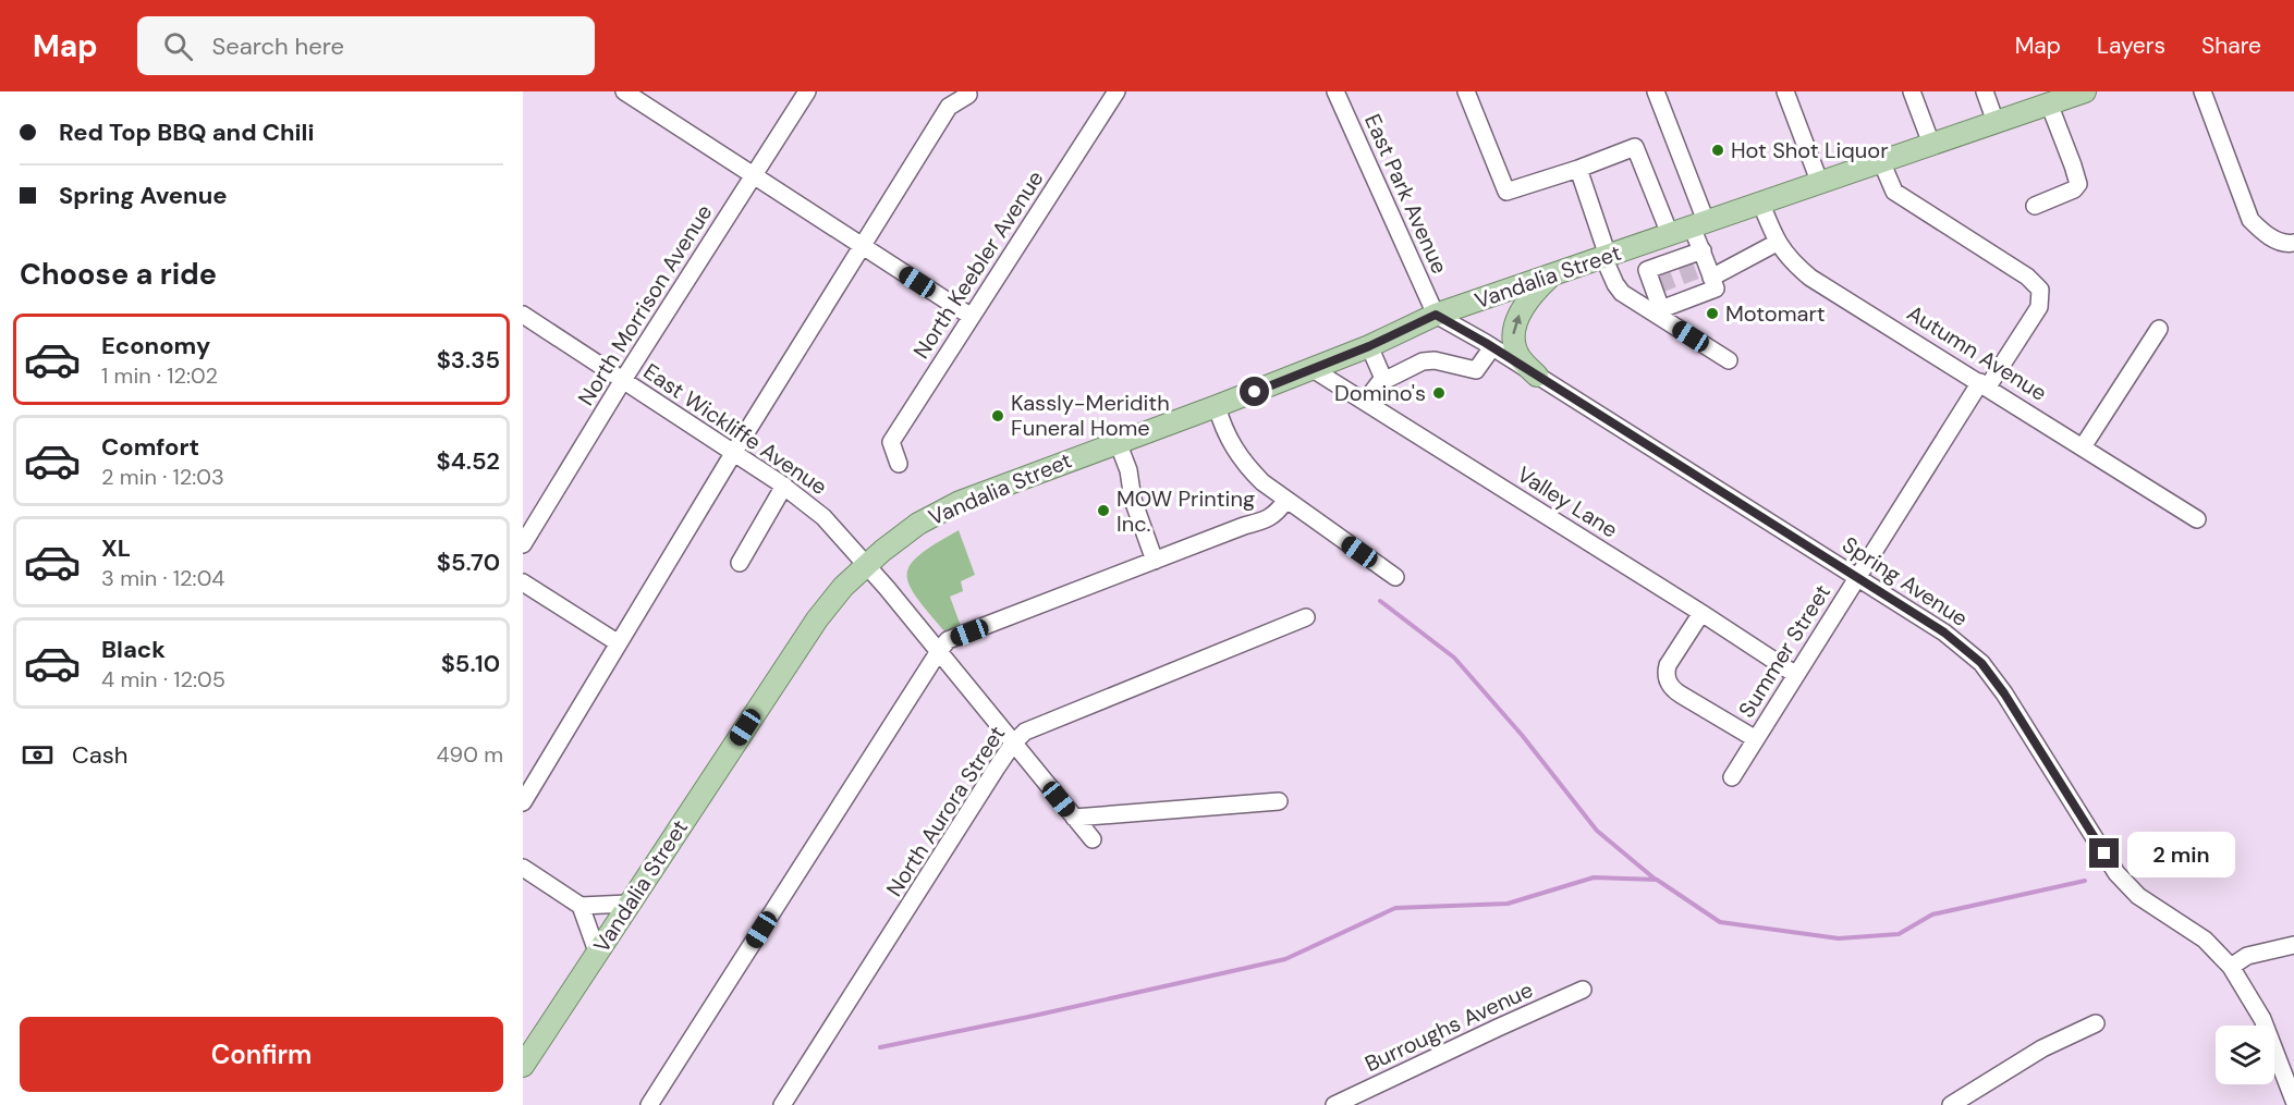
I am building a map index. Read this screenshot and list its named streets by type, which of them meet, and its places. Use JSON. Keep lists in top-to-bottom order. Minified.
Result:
{"streets":{"main road":["Vandalia Street"],"street":["East Park Avenue","North Keebler Avenue","North Morrison Avenue","Autumn Avenue","East Wickliffe Avenue","Valley Lane","Spring Avenue","Summer Street","North Aurora Street","Burroughs Avenue"]},"crossings":[["East Park Avenue","Vandalia Street"],["East Park Avenue","Spring Avenue"],["Vandalia Street","Autumn Avenue"],["Vandalia Street","East Wickliffe Avenue"],["Vandalia Street","Valley Lane"],["Vandalia Street","Spring Avenue"],["Vandalia Street","Summer Street"],["North Morrison Avenue","East Wickliffe Avenue"],["Autumn Avenue","Summer Street"],["East Wickliffe Avenue","North Aurora Street"],["Valley Lane","Summer Street"],["Spring Avenue","Summer Street"]],"places":["Hot Shot Liquor","Motomart","Domino's","Kassly-Meridith Funeral Home","MOW Printing Inc."],"page":{"header":"Map","search":"Search here","nav":["Map","Layers","Share"],"banner":["Red Top BBQ and Chili","Spring Avenue"],"heading":"Choose a ride","list":[{"name":"Economy","note":"1 min · 12:02","value":"$3.35"},{"name":"Comfort","note":"2 min · 12:03","value":"$4.52"},{"name":"XL","note":"3 min · 12:04","value":"$5.70"},{"name":"Black","note":"4 min · 12:05","value":"$5.10"}],"pay":["Cash","490 m"],"bubble":"2 min","buttons":"Confirm"}}
